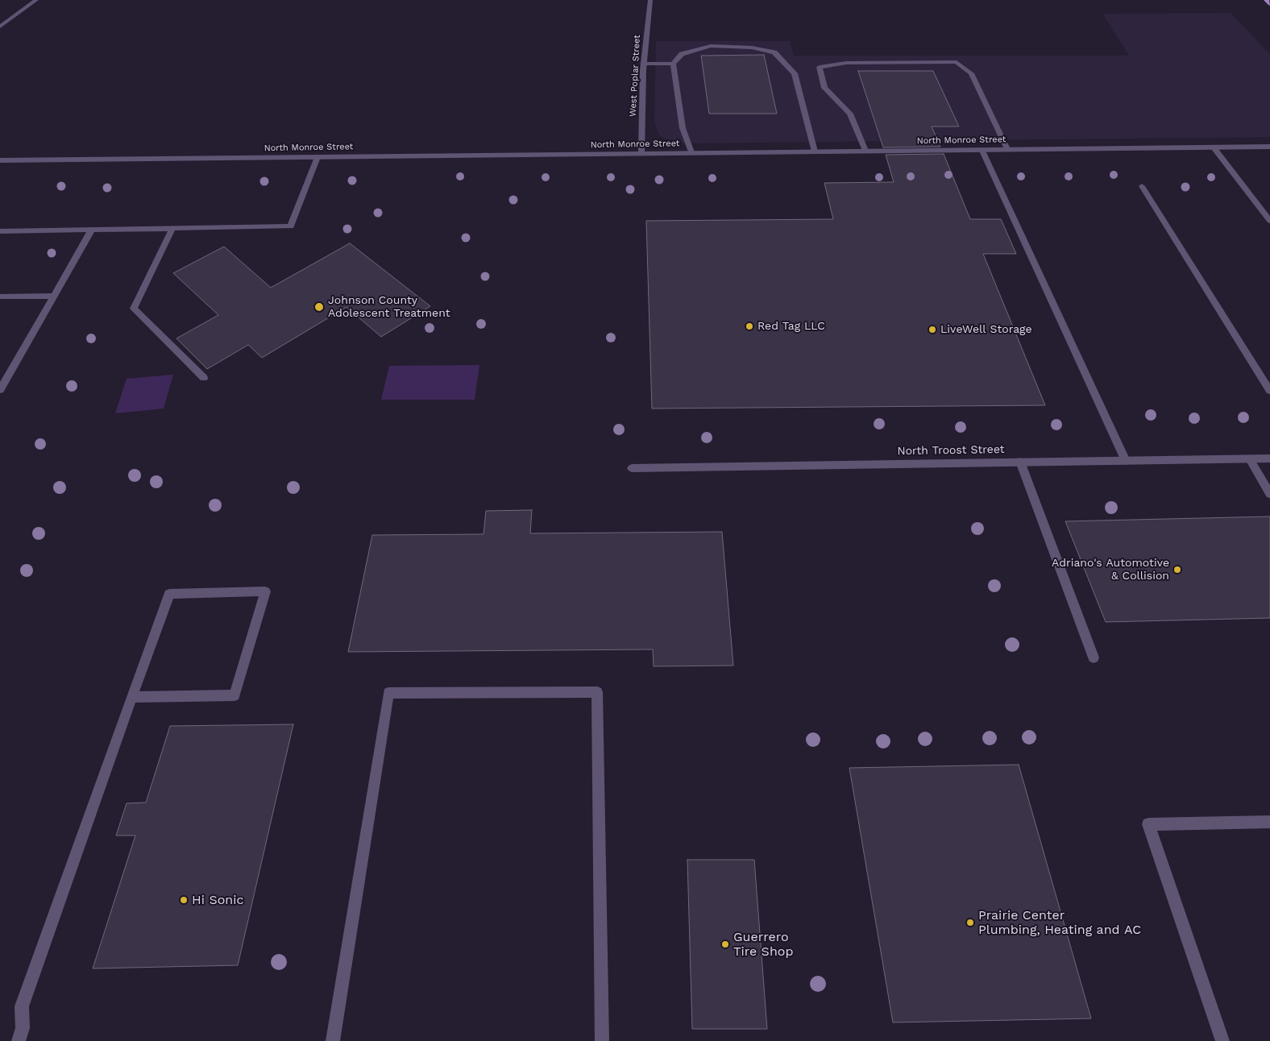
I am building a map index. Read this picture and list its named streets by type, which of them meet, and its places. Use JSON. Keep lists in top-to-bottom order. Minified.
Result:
{"streets":{"street":["West Poplar Street","North Monroe Street","North Troost Street"]},"crossings":[["West Poplar Street","North Monroe Street"]],"places":["Johnson County Adolescent Treatment","Red Tag LLC","LiveWell Storage","Adriano's Automotive & Collision","Hi Sonic","Prairie Center Plumbing, Heating and AC","Guerrero Tire Shop"]}
